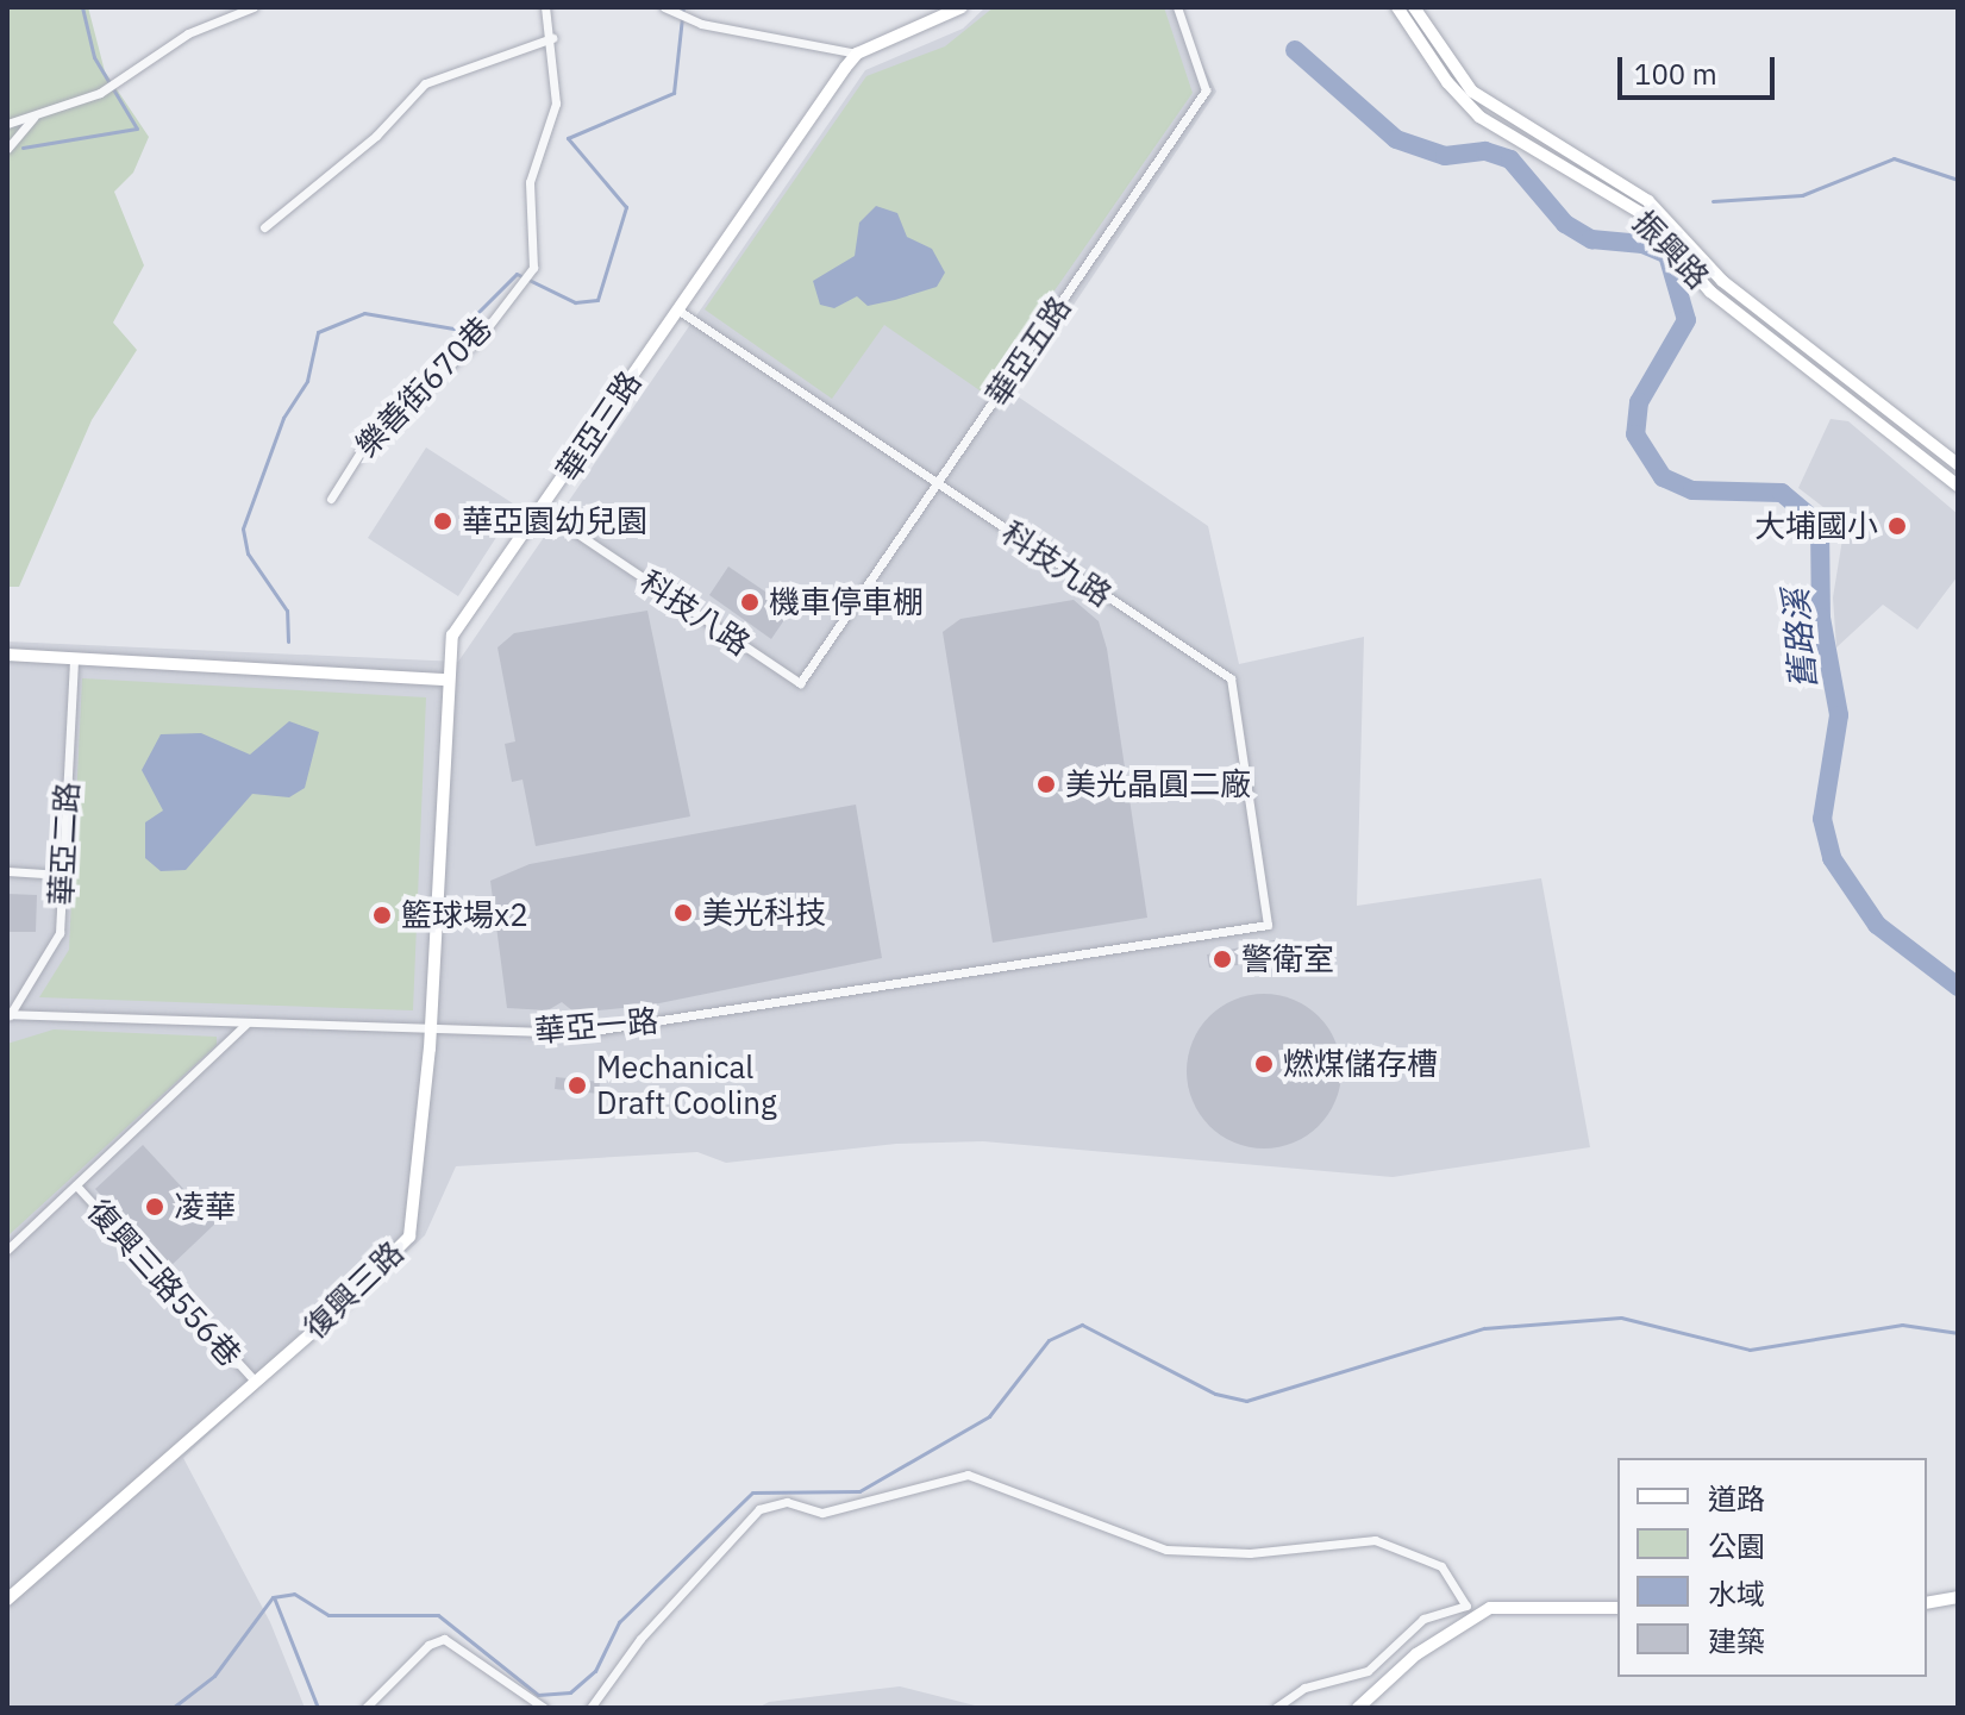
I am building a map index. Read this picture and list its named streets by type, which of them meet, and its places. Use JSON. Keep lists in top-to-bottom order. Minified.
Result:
{"streets":{"street":["振興路","華亞五路","樂善街670巷","華亞三路","科技九路","科技八路","華亞二路","華亞一路","復興三路556巷","復興三路"]},"crossings":[["華亞五路","科技九路"],["華亞五路","科技八路"],["華亞三路","科技九路"],["華亞三路","科技八路"],["華亞三路","復興三路"],["科技九路","華亞一路"],["華亞二路","華亞一路"],["華亞一路","復興三路"],["復興三路556巷","復興三路"]],"water":["舊路溪"],"places":["華亞園幼兒園","大埔國小","機車停車棚","美光晶圓二廠","美光科技","籃球場x2","警衛室","燃煤儲存槽","Mechanical Draft Cooling","凌華"],"legend":["道路","公園","水域","建築"],"scale_bar":"100 m"}
